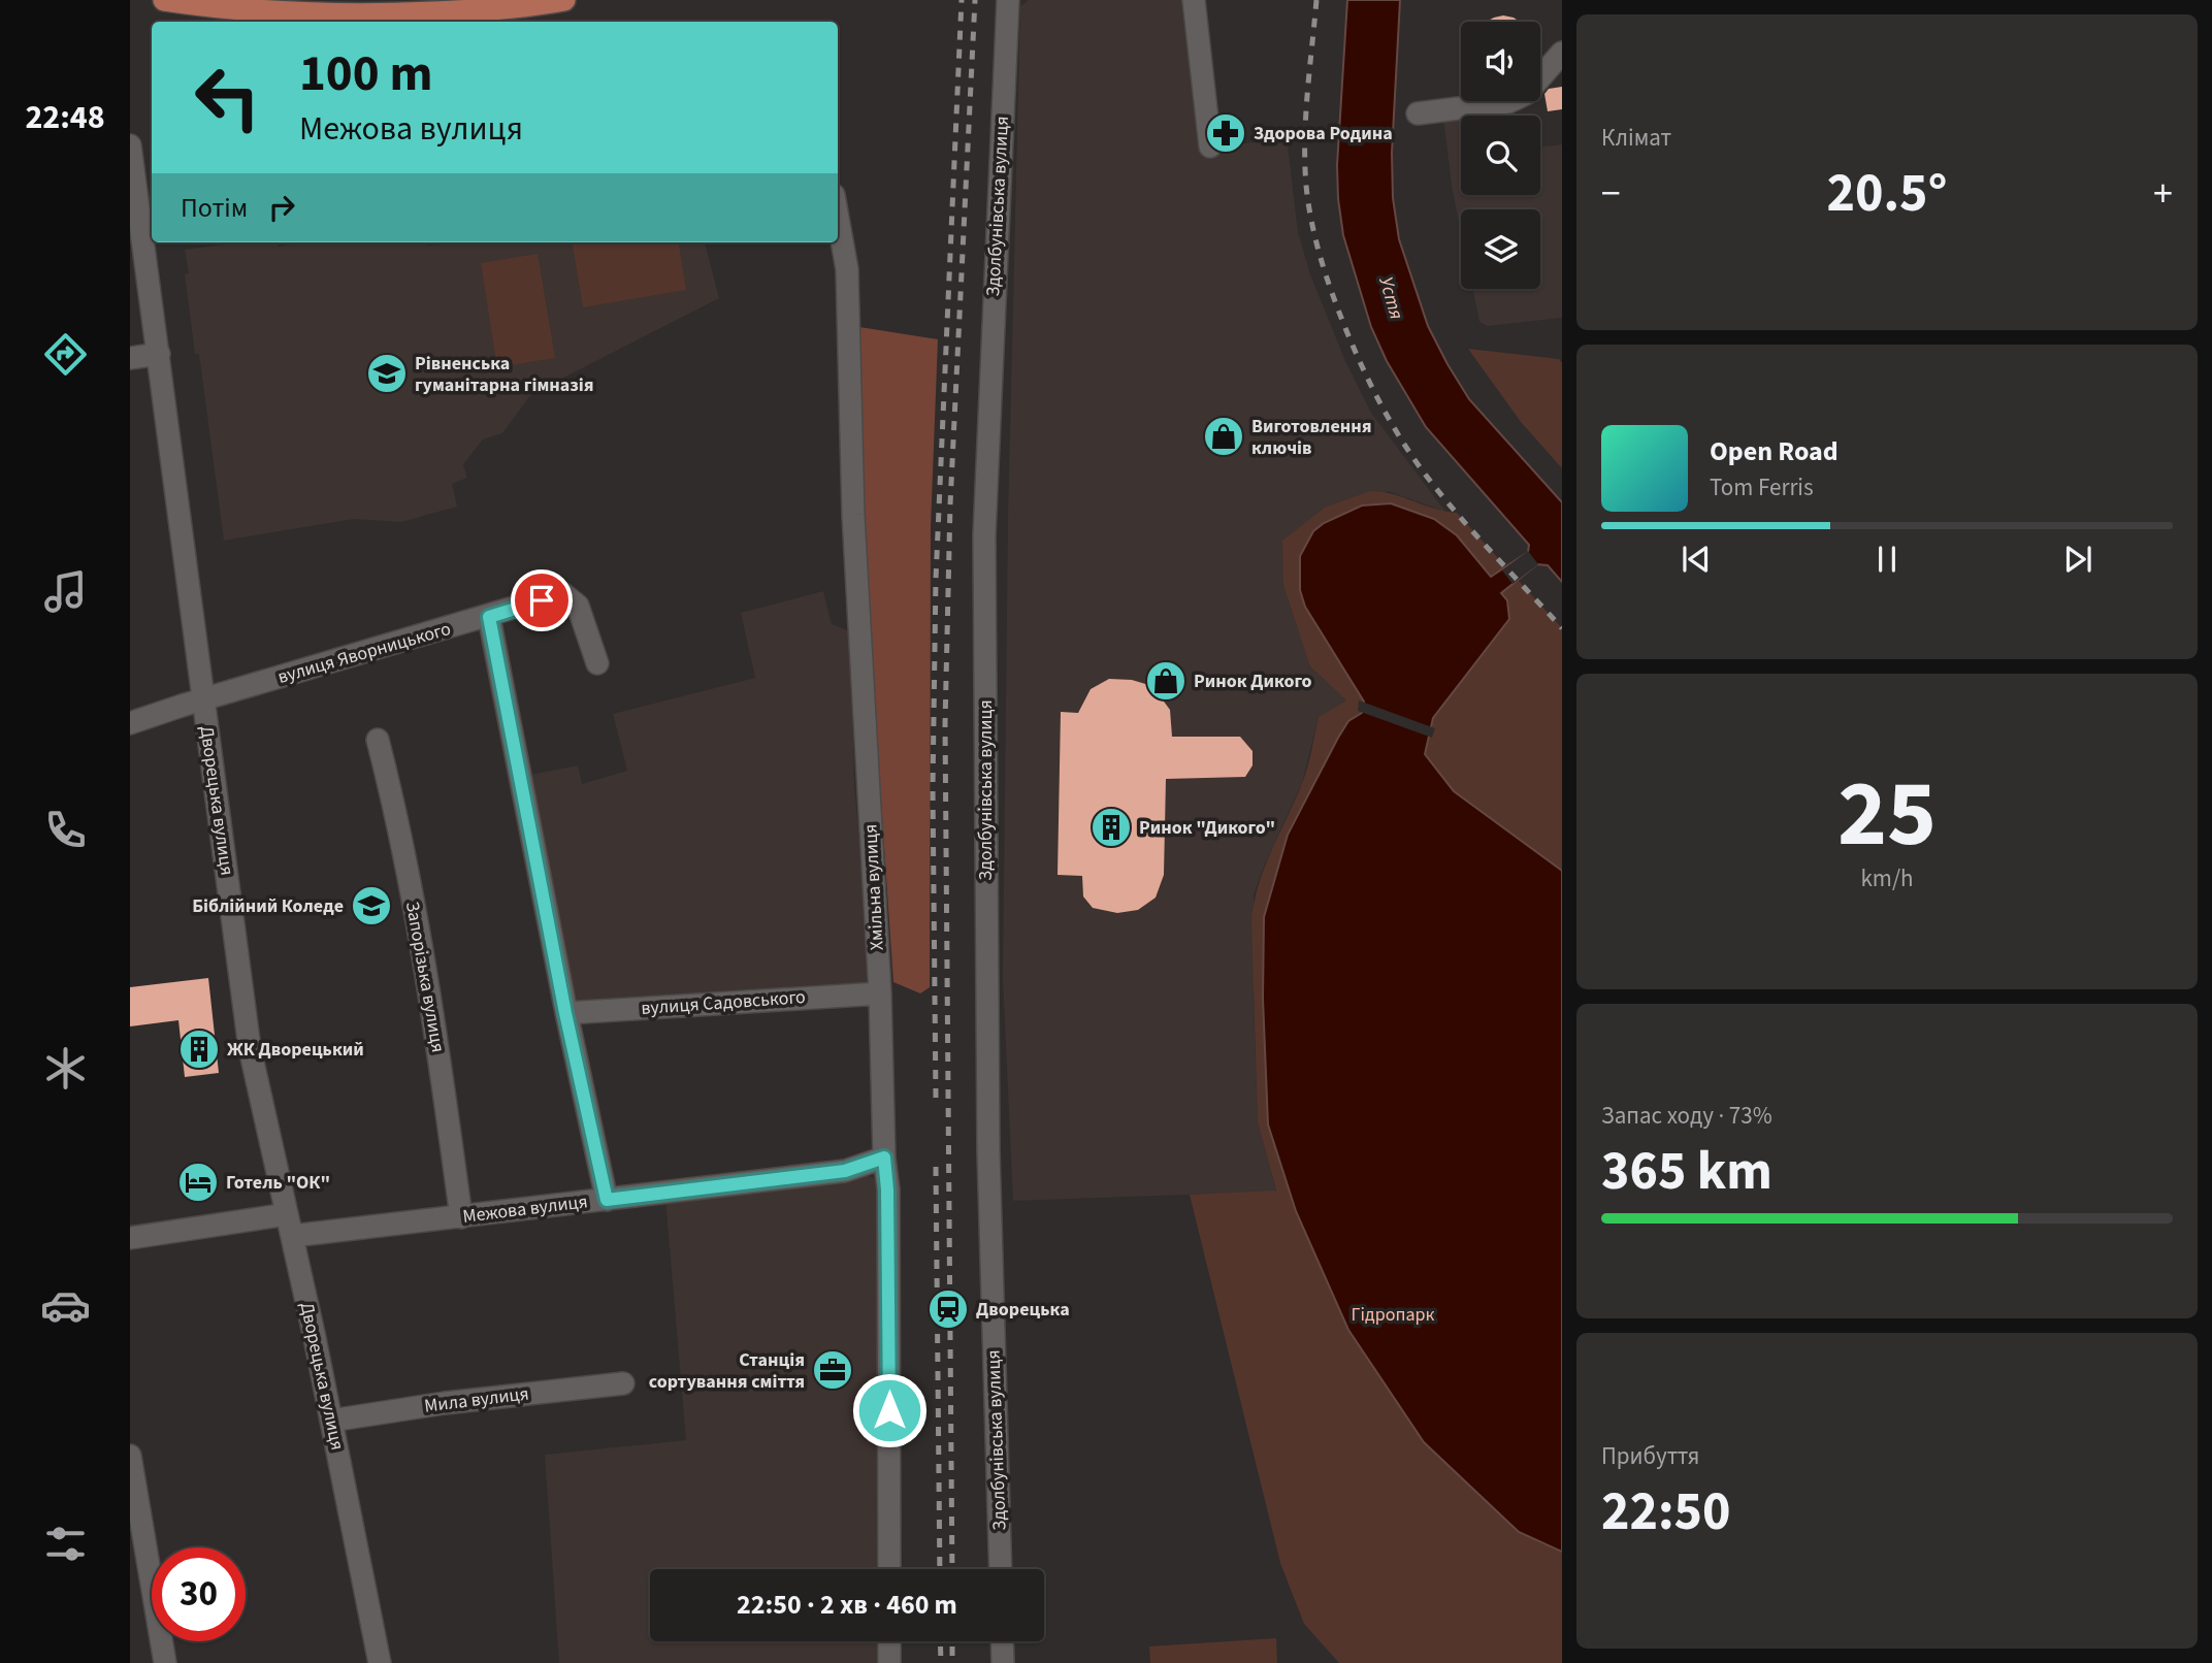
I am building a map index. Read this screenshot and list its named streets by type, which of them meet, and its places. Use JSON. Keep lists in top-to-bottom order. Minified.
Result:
{"streets":{"street":["Здолбунівська вулиця","вулиця Яворницького","Дворецька вулиця","Хмільна вулиця","Запорізька вулиця","вулиця Садовського","Межова вулиця","Мила вулиця"]},"crossings":[["вулиця Яворницького","Дворецька вулиця"],["Дворецька вулиця","Межова вулиця"],["Дворецька вулиця","Мила вулиця"],["Хмільна вулиця","вулиця Садовського"],["Хмільна вулиця","Межова вулиця"],["Запорізька вулиця","Межова вулиця"]],"water":["Устя"],"parks":["Гідропарк"],"places":{"pharmacy":["Здорова Родина"],"school or university":["Рівненська гуманітарна гімназія","Біблійний Коледе"],"shop":["Виготовлення ключів","Ринок Дикого"],"building":["Ринок \"Дикого\"","ЖК Дворецький"],"hotel":["Готель \"ОК\""],"station":["Дворецька"],"office":["Станція сортування сміття"]},"page":{"tabs":"22:48","tile":["Клімат",["25","km/h"],["Запас ходу · 73%","365 km"],["Прибуття","22:50"]],"turn":["100 m","Межова вулиця"],"heat":["−","20.5°","+"],"then":"Потім","song":["Open Road","Tom Ferris"],"limit":"30","trip":"22:50 · 2 хв · 460 m"}}
